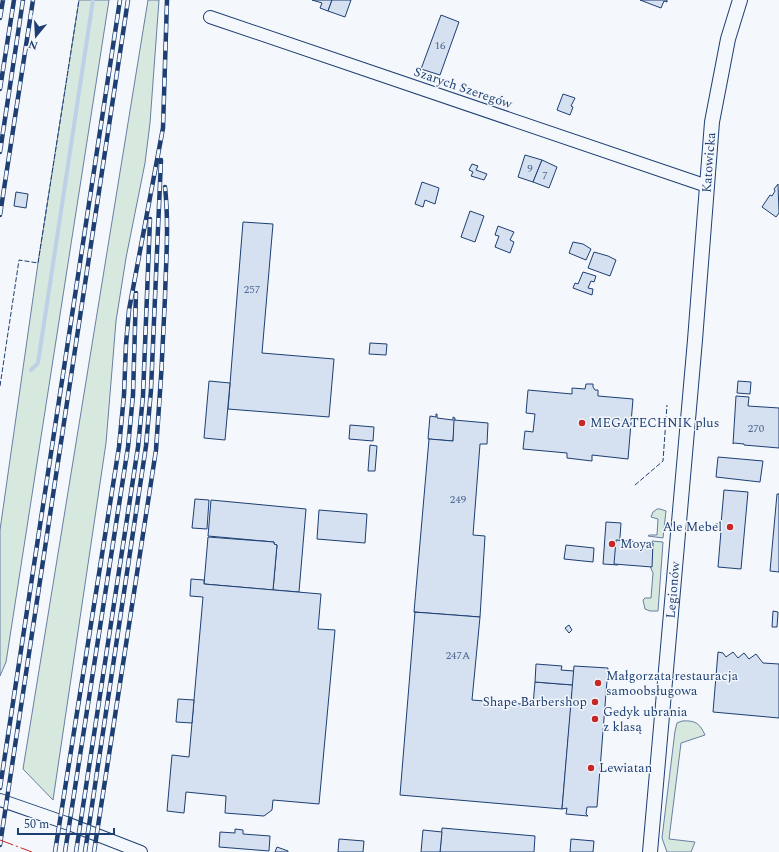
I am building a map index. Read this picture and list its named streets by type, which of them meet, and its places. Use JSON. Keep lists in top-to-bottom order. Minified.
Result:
{"streets":{"street":["Szarych Szeregów","Katowicka","Legionów"]},"crossings":[["Szarych Szeregów","Katowicka"],["Katowicka","Legionów"]],"places":["MEGATECHNIK plus","Ale Mebel","Moya","Małgorzata restauracja samoobsługowa","Shape Barbershop","Gedyk ubrania z klasą","Lewiatan"],"house_numbers":["16","9","7","257","270","249","247A"],"scale_bar":"50 m","north":"bottom"}
